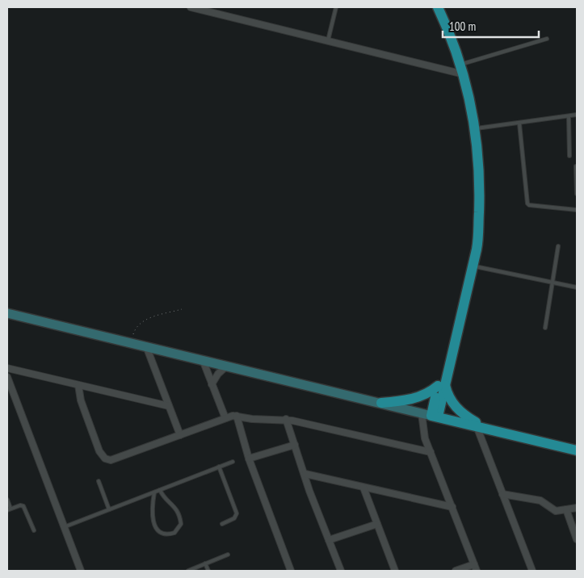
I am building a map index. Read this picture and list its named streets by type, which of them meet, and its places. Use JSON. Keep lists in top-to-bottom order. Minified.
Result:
{"scale_bar":"100 m"}
